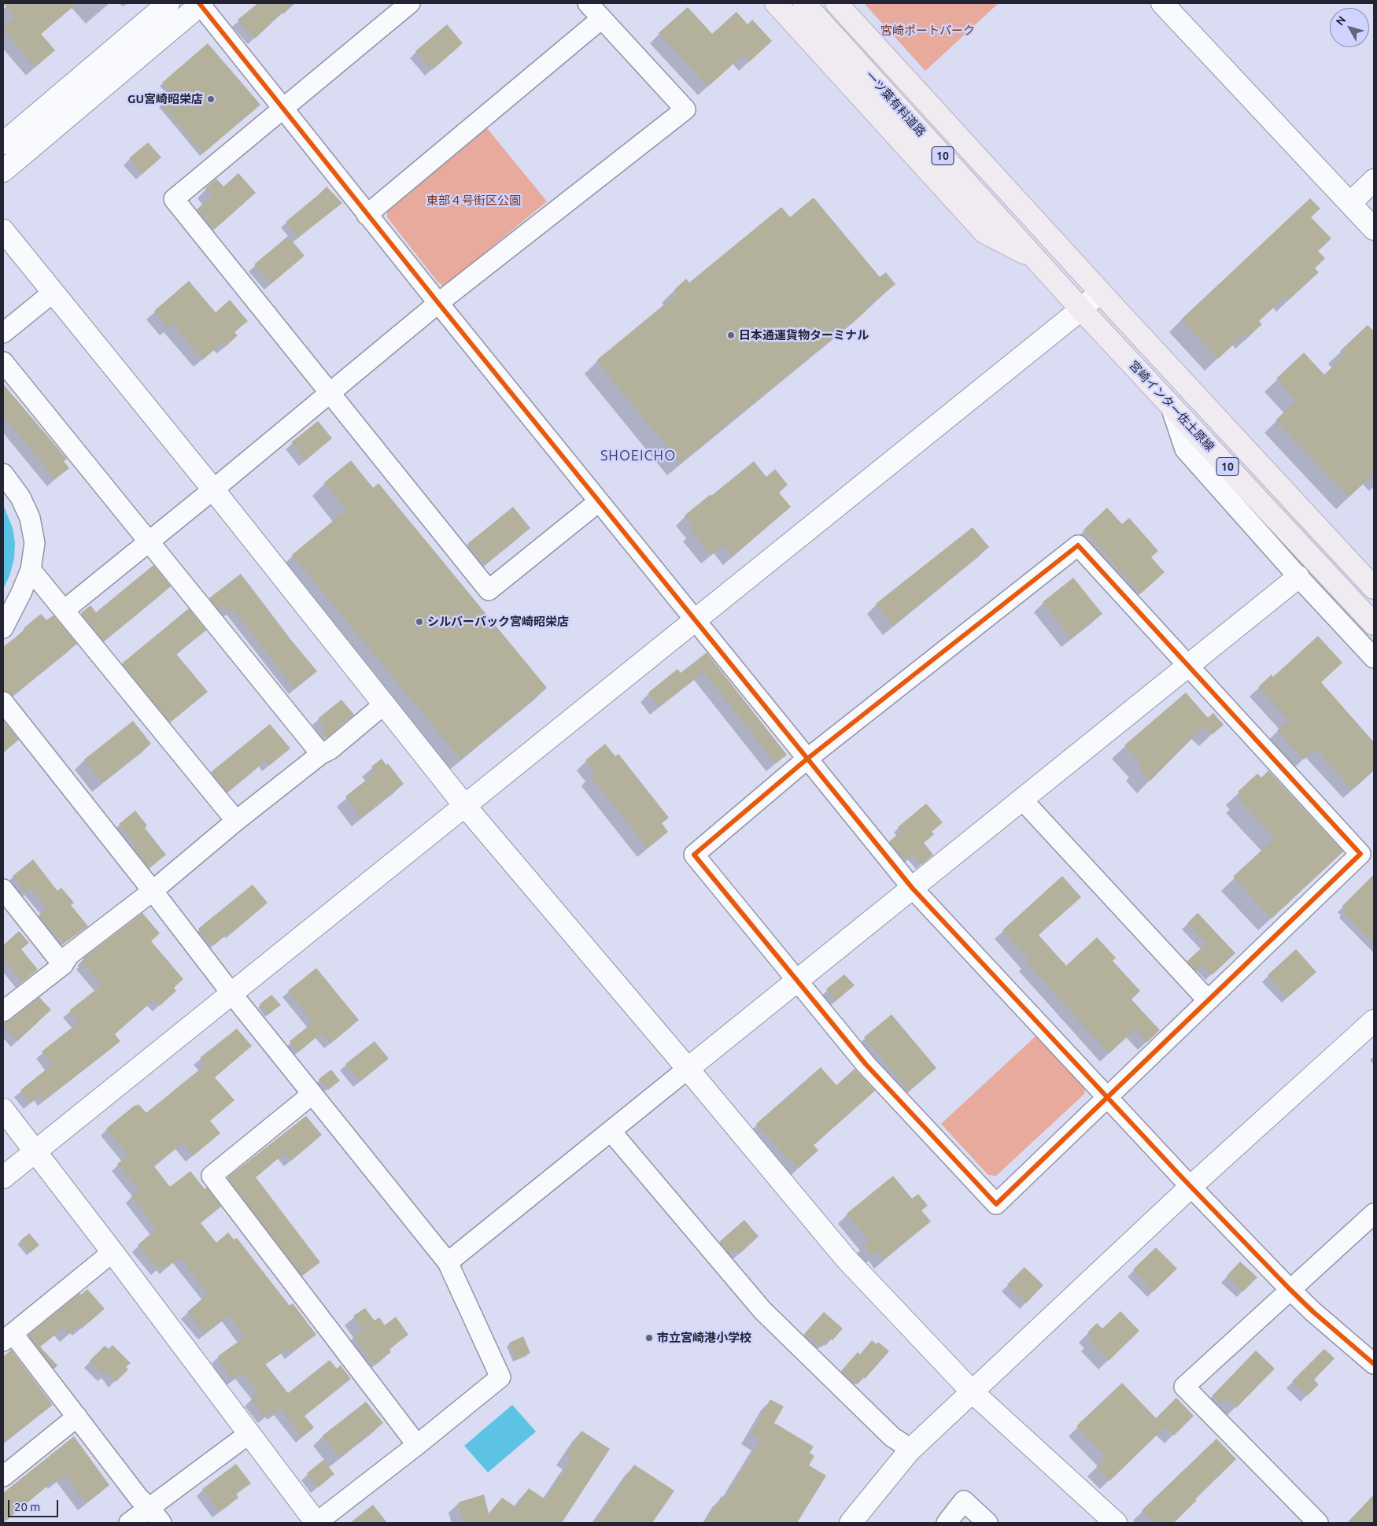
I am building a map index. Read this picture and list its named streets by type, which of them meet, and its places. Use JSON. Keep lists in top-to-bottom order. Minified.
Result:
{"streets":{"main road":["一ツ葉有料道路","10","宮崎インター佐土原線"]},"crossings":[["一ツ葉有料道路","宮崎インター佐土原線"]],"districts":["SHOEICHO"],"parks":["宮崎ポートパーク","東部４号街区公園"],"places":["GU宮崎昭栄店","日本通運貨物ターミナル","シルバーバック宮崎昭栄店","市立宮崎港小学校"],"scale_bar":"20 m","north":"top left"}
